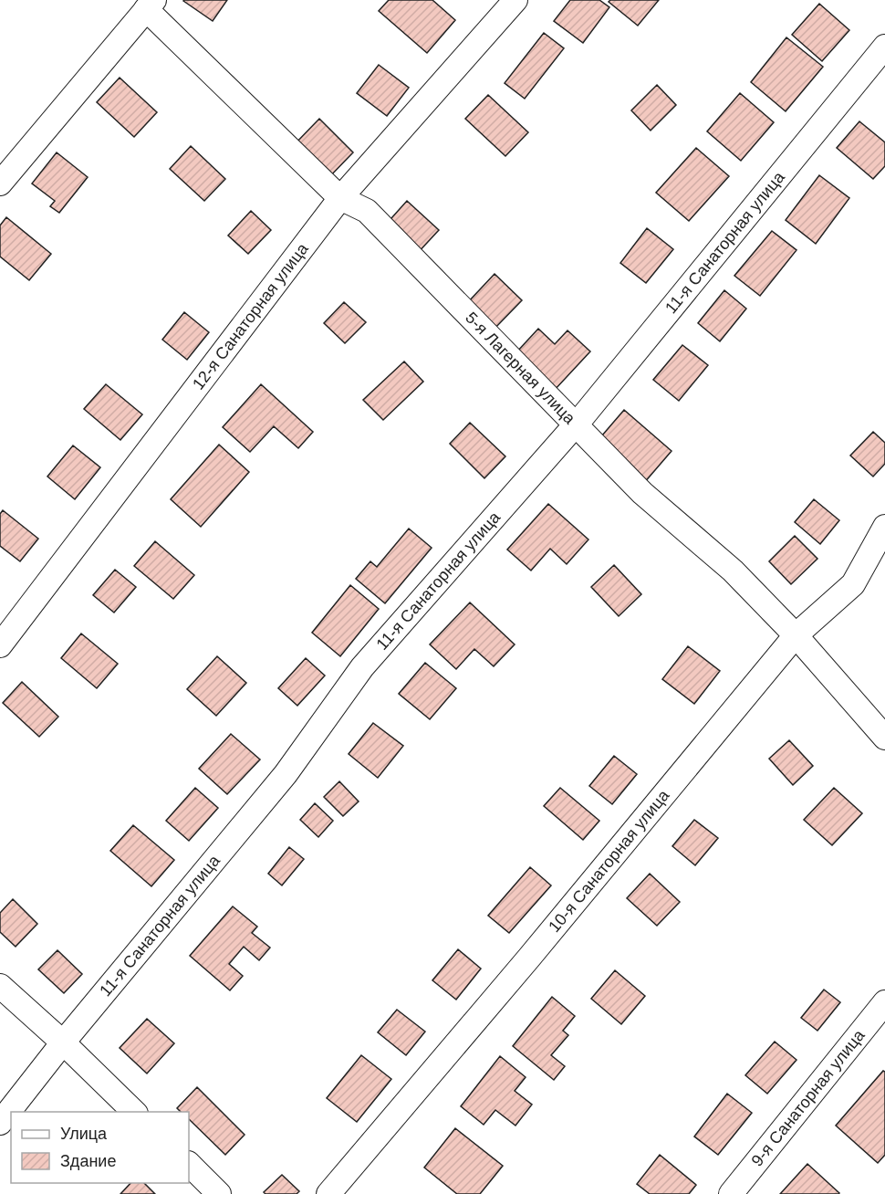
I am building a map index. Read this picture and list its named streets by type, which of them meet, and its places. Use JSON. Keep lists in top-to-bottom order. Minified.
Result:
{"streets":{"street":["11-я Санаторная улица","12-я Санаторная улица","5-я Лагерная улица","10-я Санаторная улица","9-я Санаторная улица"]},"crossings":[["11-я Санаторная улица","5-я Лагерная улица"],["12-я Санаторная улица","5-я Лагерная улица"],["5-я Лагерная улица","10-я Санаторная улица"]],"legend":["Улица","Здание"]}
